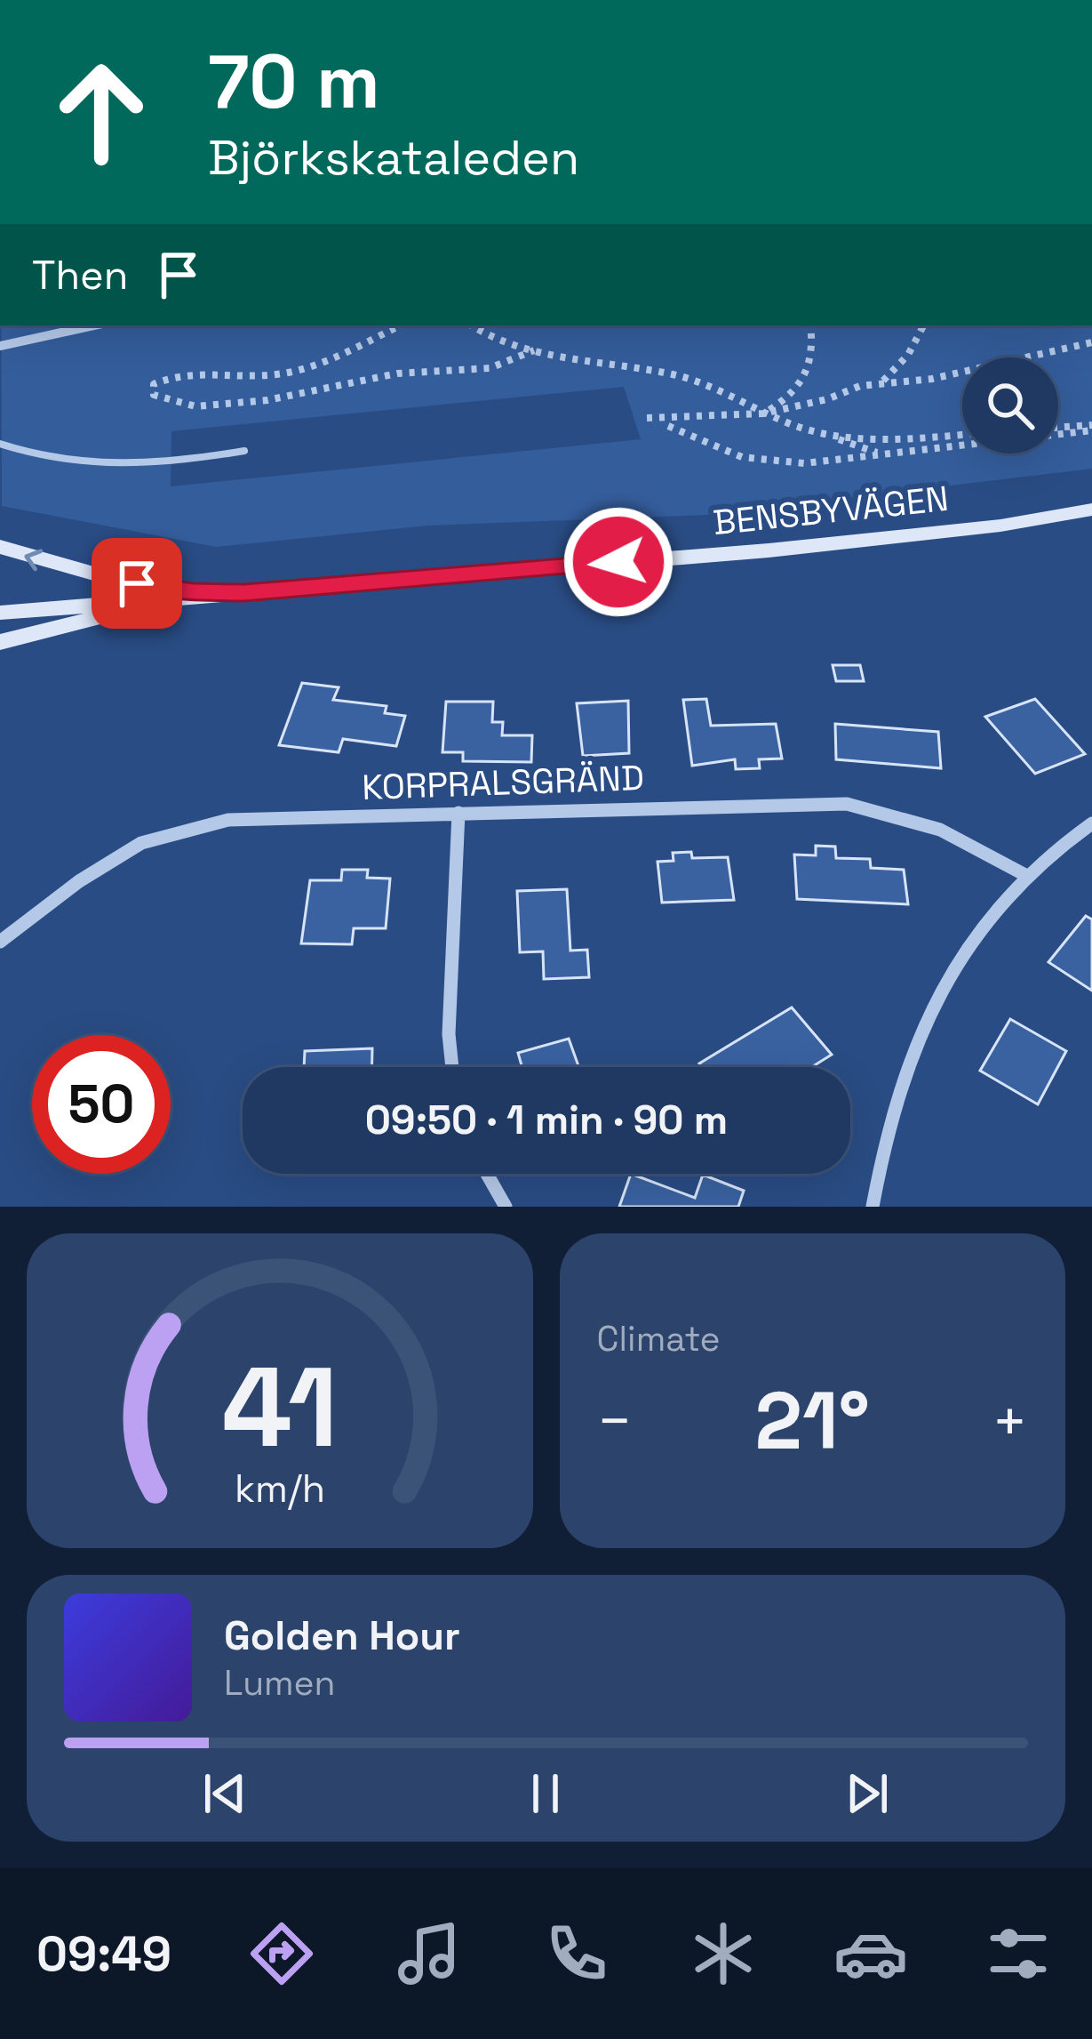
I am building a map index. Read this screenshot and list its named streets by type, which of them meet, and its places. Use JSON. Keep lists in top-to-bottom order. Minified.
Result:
{"streets":{"main road":["BENSBYVÄGEN"],"street":["KORPRALSGRÄND"]},"page":{"turn":["70 m","Björkskataleden"],"then":"Then","limit":"50","trip":"09:50 · 1 min · 90 m","tile":"Climate","heat":["−","21°","+"],"song":["Golden Hour","Lumen"],"tabs":"09:49","gauge":["41","km/h"]}}
